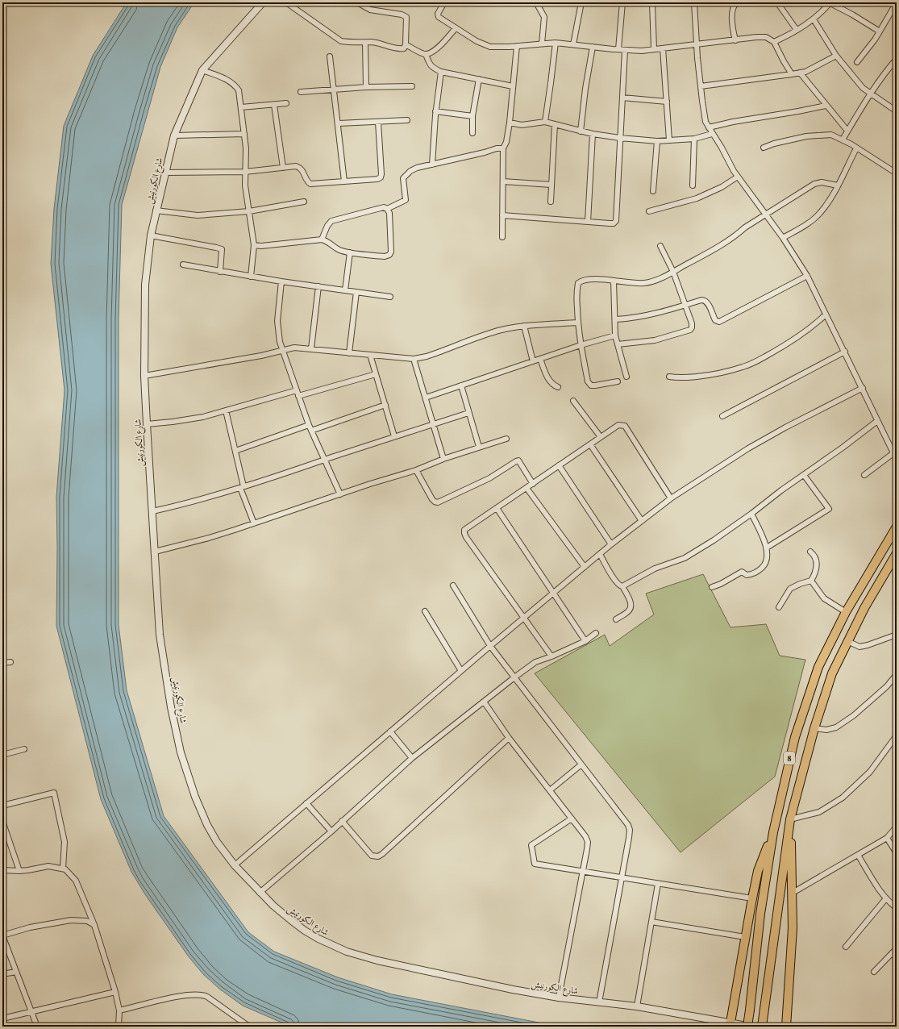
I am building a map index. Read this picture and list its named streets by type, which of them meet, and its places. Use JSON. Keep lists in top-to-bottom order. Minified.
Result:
{"streets":{"highway":["8"],"street":["شارع الكورنيش"]}}
